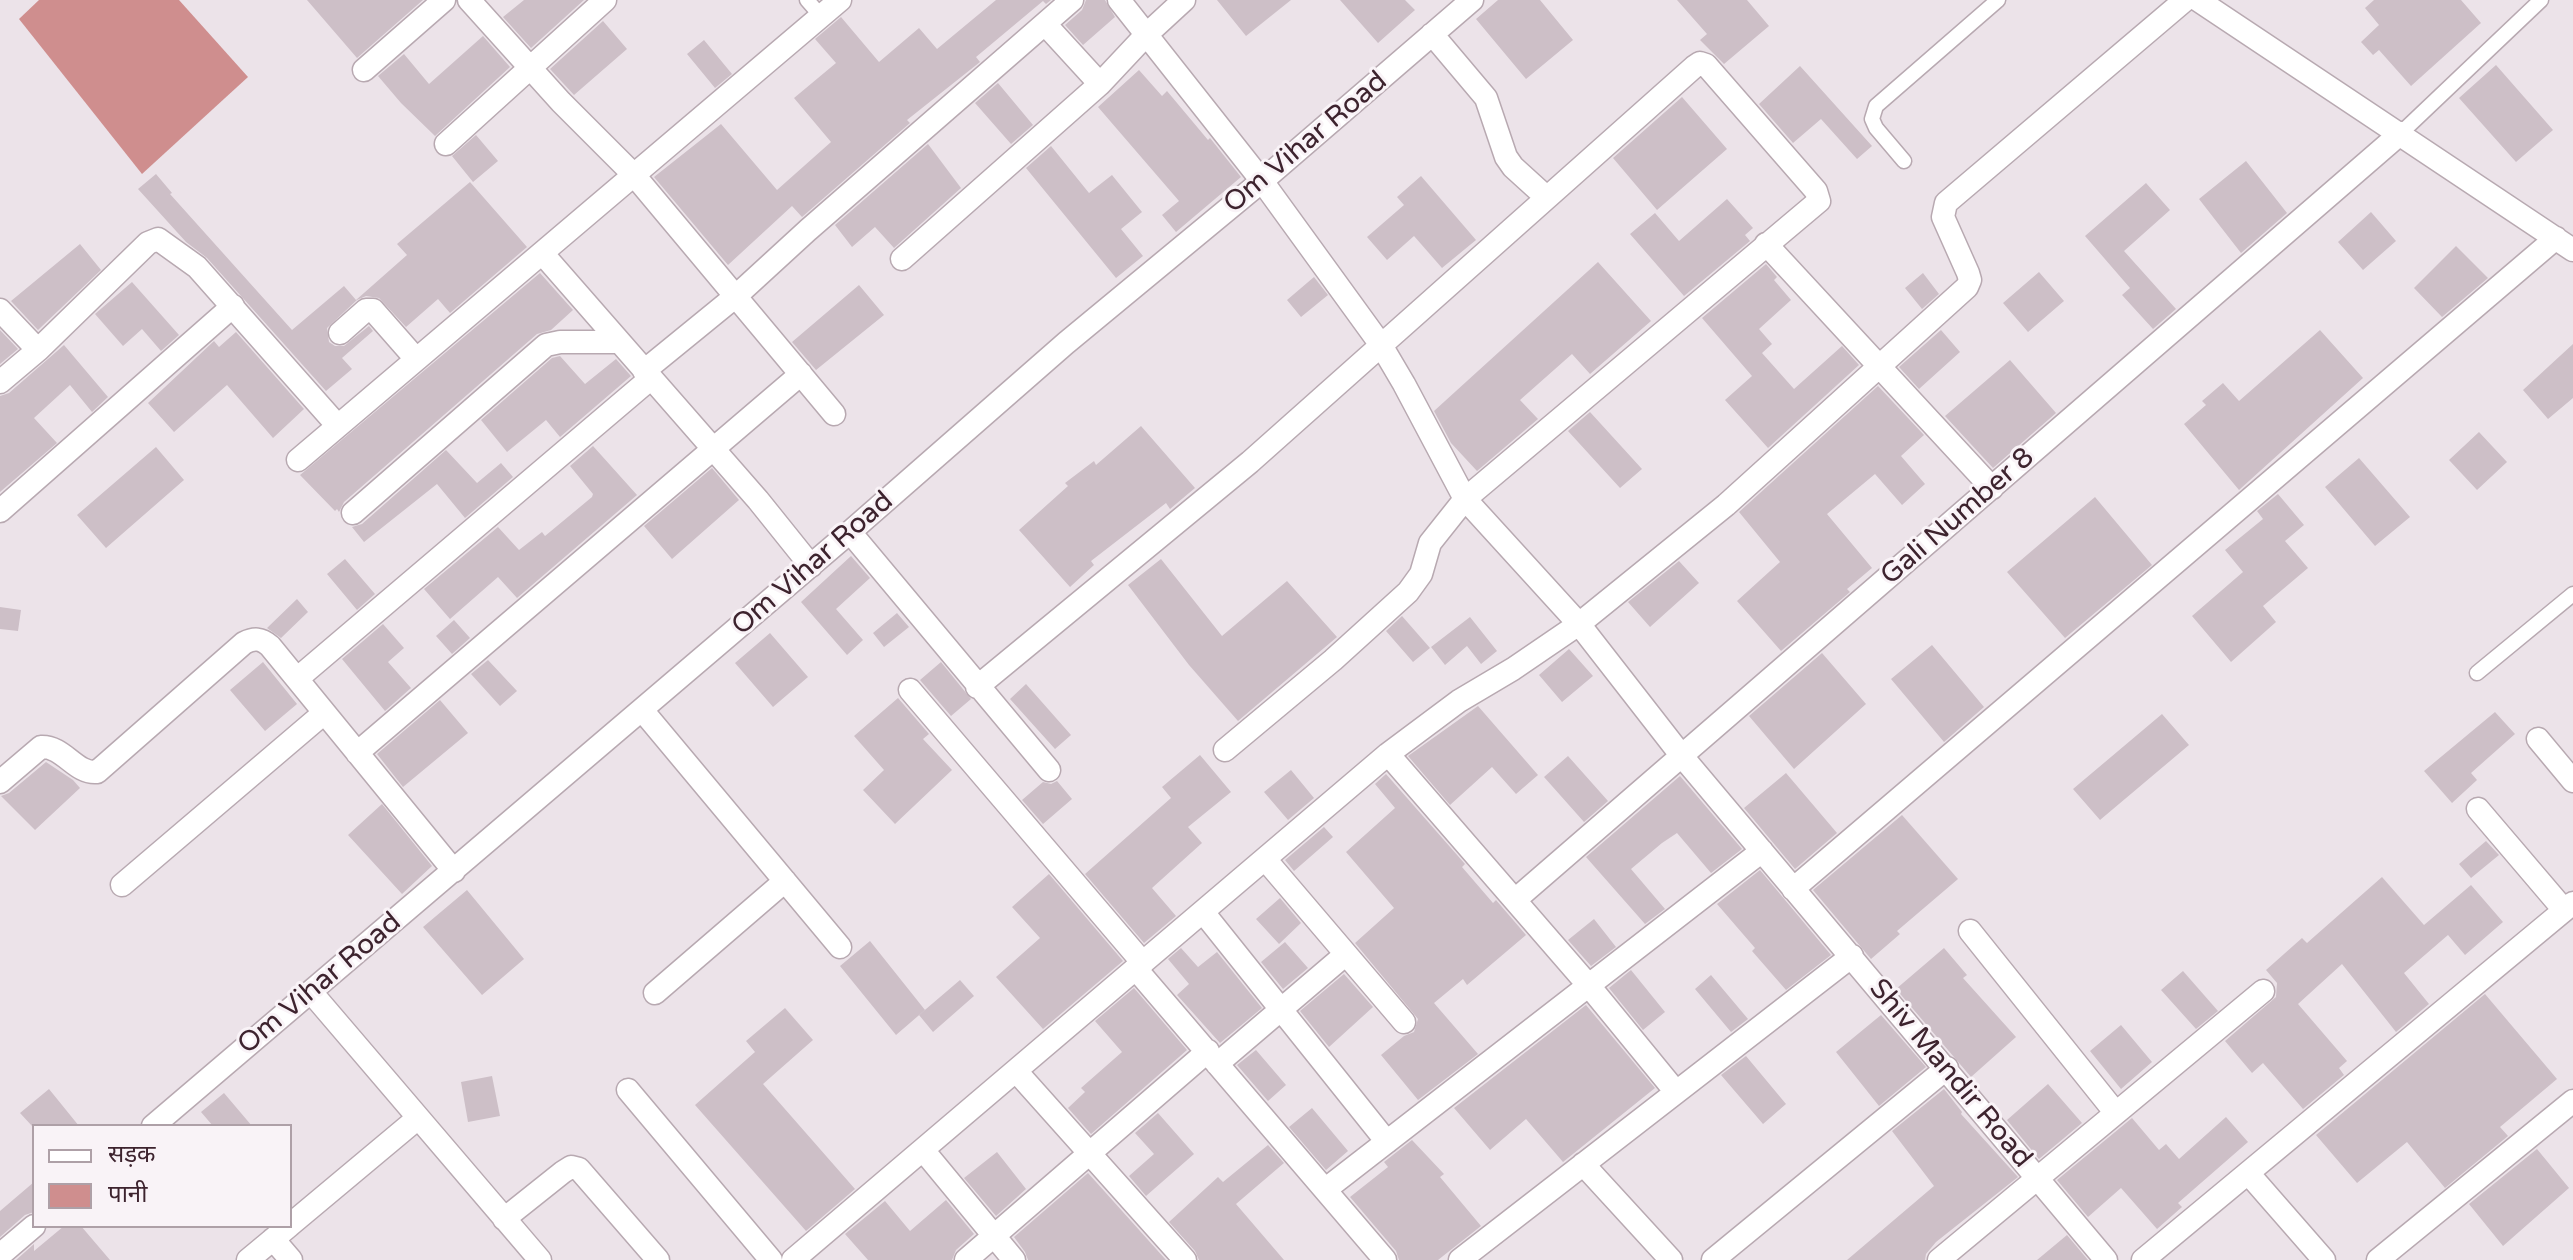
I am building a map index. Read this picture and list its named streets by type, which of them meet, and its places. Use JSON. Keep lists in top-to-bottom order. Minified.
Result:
{"streets":{"street":["Om Vihar Road","Gali Number 8","Shiv Mandir Road"]},"crossings":[["Om Vihar Road","Shiv Mandir Road"],["Gali Number 8","Shiv Mandir Road"]],"legend":["सड़क","पानी"]}
